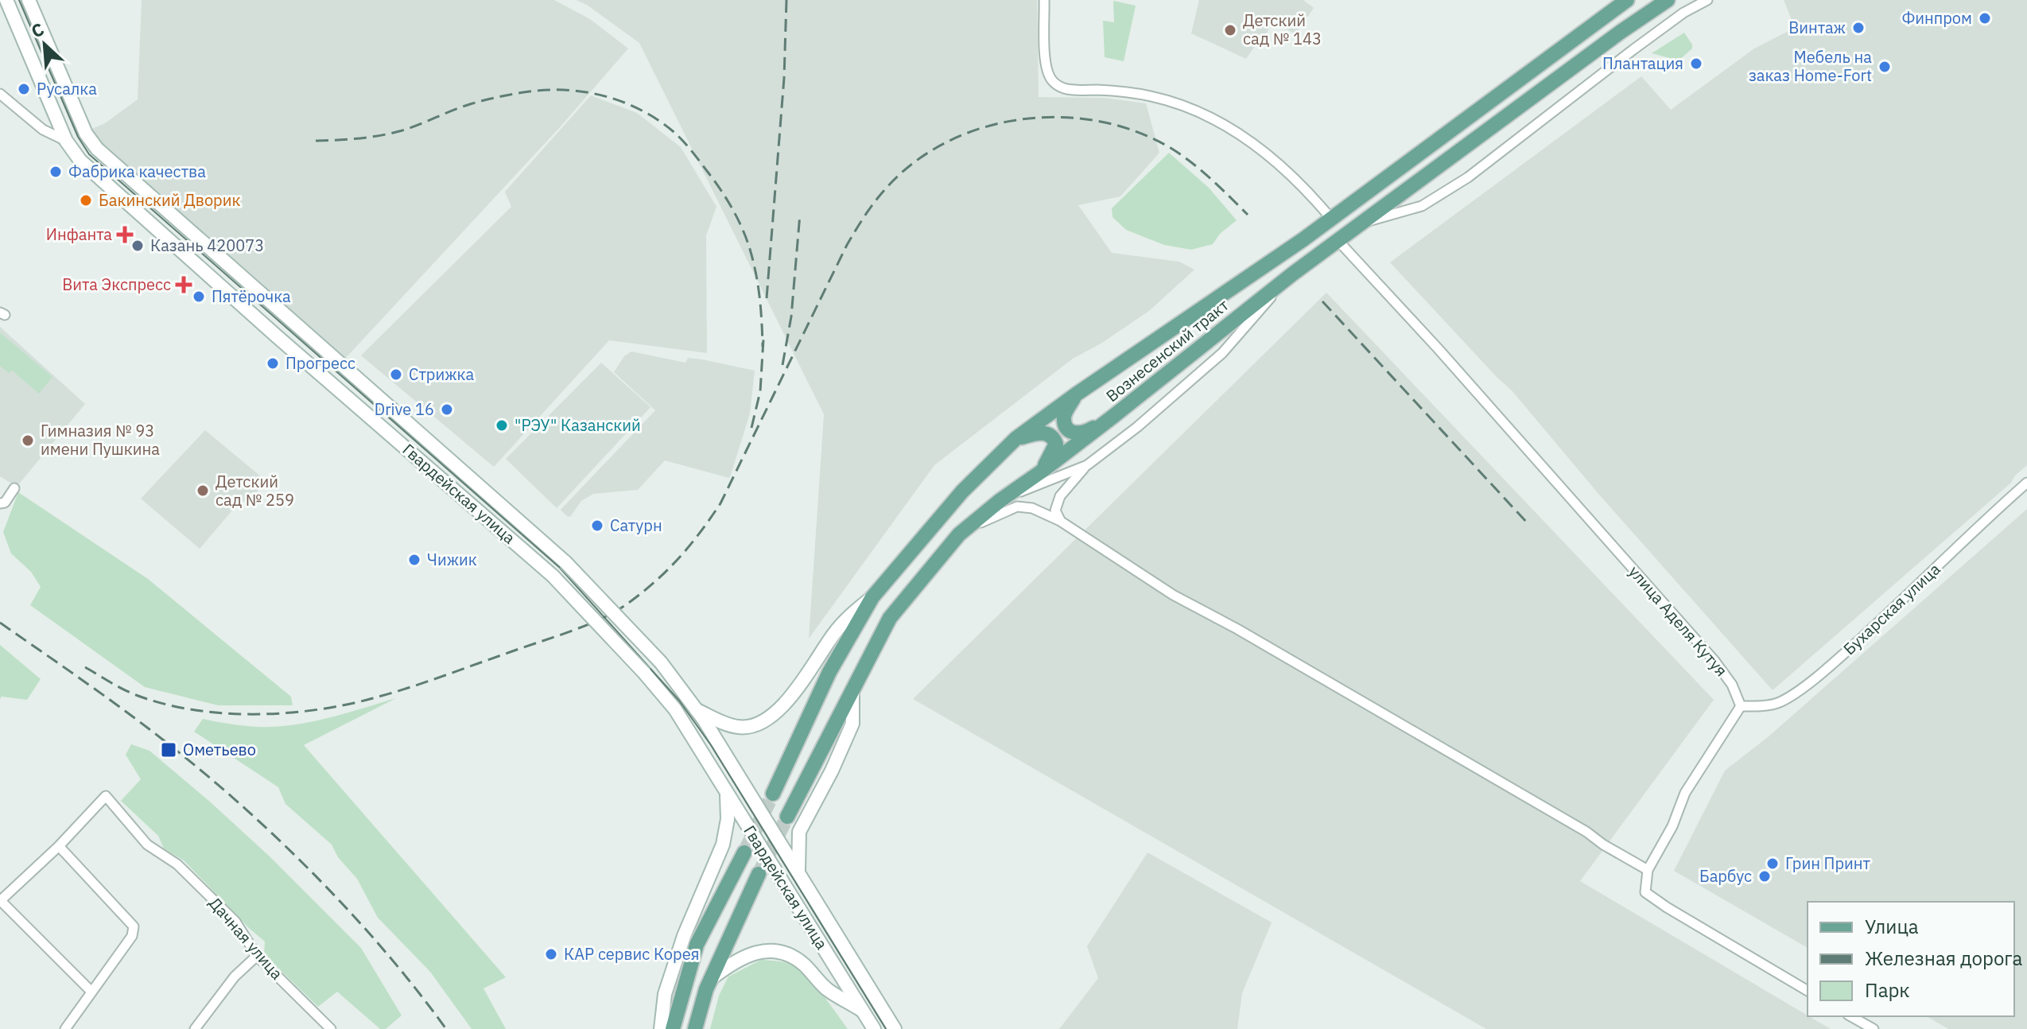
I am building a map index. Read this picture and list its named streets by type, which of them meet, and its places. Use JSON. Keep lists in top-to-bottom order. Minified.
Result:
{"streets":{"main road":["Вознесенский тракт","Гвардейская улица"],"street":["Бухарская улица","улица Аделя Кутуя","Дачная улица"]},"crossings":[["Вознесенский тракт","улица Аделя Кутуя"],["Бухарская улица","улица Аделя Кутуя"]],"places":{"other":["Финпром","Винтаж","Детский сад № 143","Плантация","Мебель на заказ Home-Fort","Русалка","Фабрика качества","Бакинский Дворик","Казань 420073","Пятёрочка","Прогресс","Стрижка","Drive 16","\"РЭУ\" Казанский","Гимназия № 93 имени Пушкина","Детский сад № 259","Сатурн","Чижик","Грин Принт","Барбус","КАР сервис Корея"],"health":["Инфанта","Вита Экспресс"],"transit":["Ометьево"]},"legend":["Улица","Железная дорога","Парк"],"north":"top left"}
